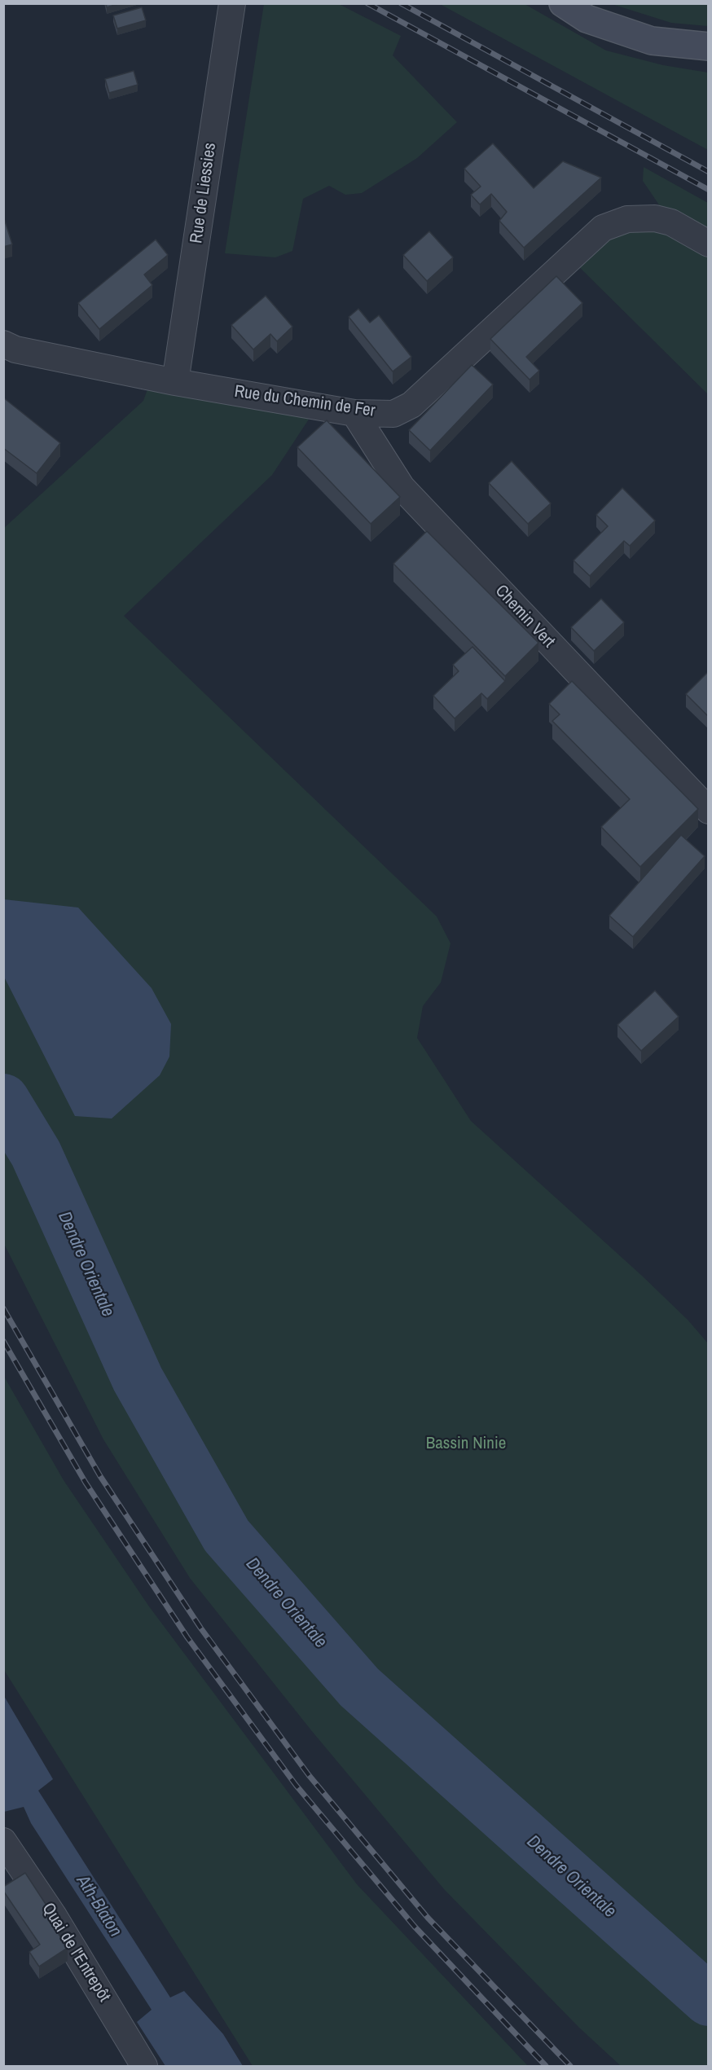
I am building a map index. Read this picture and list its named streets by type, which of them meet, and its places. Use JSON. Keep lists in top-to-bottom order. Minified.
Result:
{"streets":{"street":["Rue de Liessies","Rue du Chemin de Fer","Chemin Vert","Quai de l'Entrepôt"]},"crossings":[["Rue de Liessies","Rue du Chemin de Fer"],["Rue du Chemin de Fer","Chemin Vert"]],"water":["Dendre Orientale","Ath-Blaton"],"parks":["Bassin Ninie"]}
